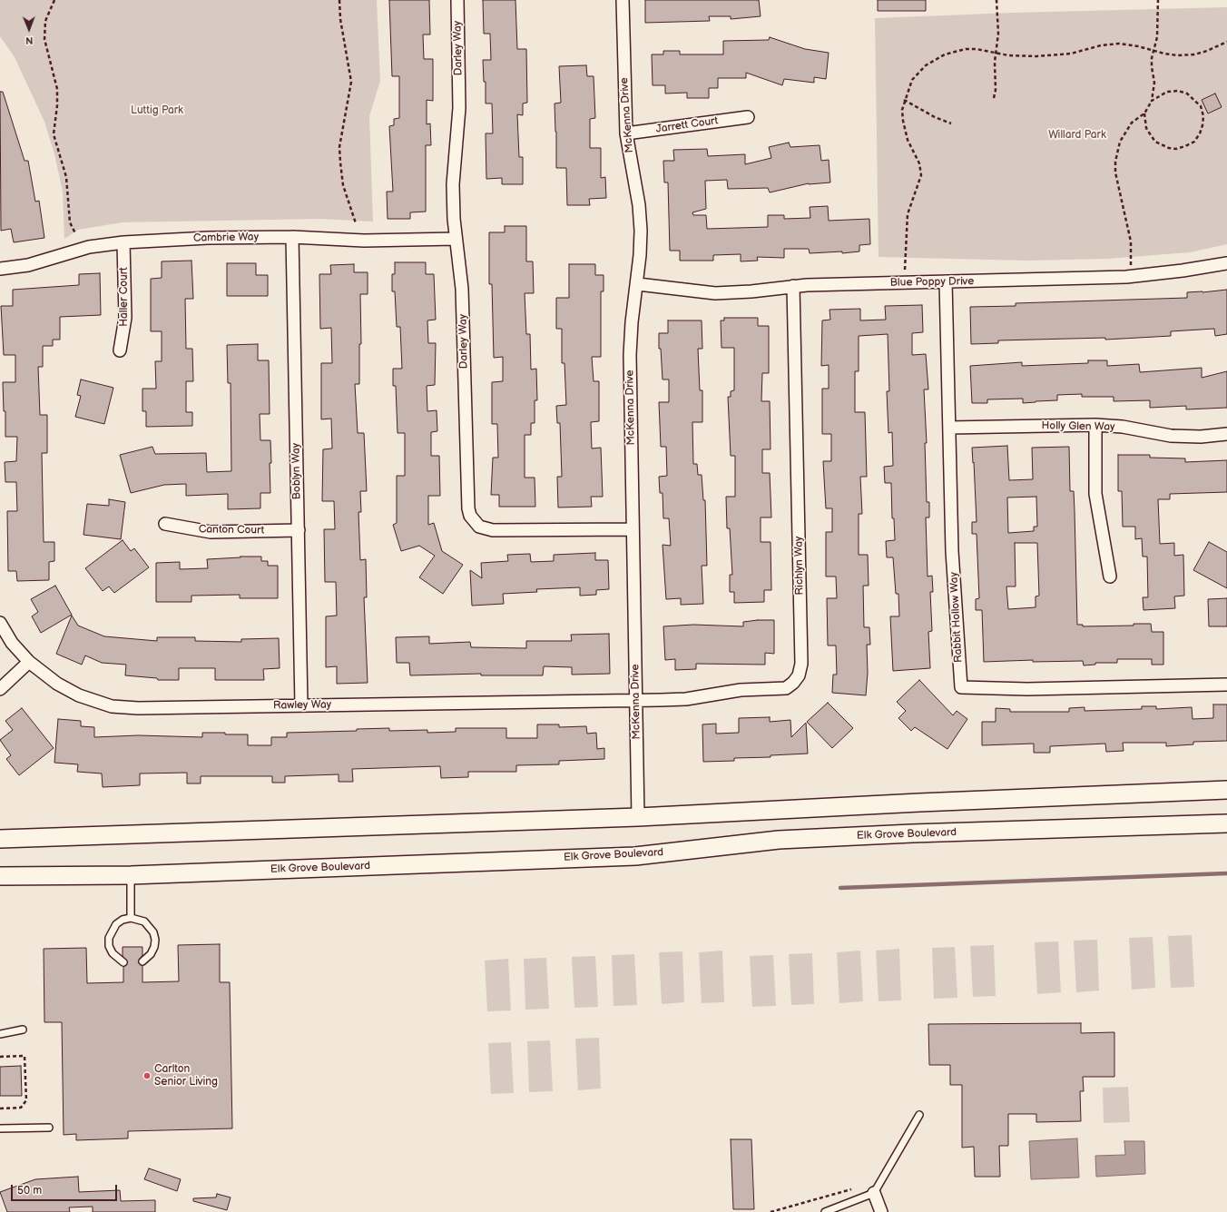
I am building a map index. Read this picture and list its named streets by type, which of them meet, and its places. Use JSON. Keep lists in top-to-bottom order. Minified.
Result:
{"streets":{"main road":["Elk Grove Boulevard"],"street":["Darley Way","McKenna Drive","Jarrett Court","Cambrie Way","Blue Poppy Drive","Haller Court","Holly Glen Way","Boblyn Way","Canton Court","Richlyn Way","Rabbit Hollow Way","Rawley Way"]},"crossings":[["Darley Way","McKenna Drive"],["Darley Way","Cambrie Way"],["McKenna Drive","Jarrett Court"],["McKenna Drive","Blue Poppy Drive"],["McKenna Drive","Richlyn Way"],["McKenna Drive","Rawley Way"],["Cambrie Way","Haller Court"],["Cambrie Way","Boblyn Way"],["Blue Poppy Drive","Richlyn Way"],["Blue Poppy Drive","Rabbit Hollow Way"],["Holly Glen Way","Rabbit Hollow Way"],["Boblyn Way","Canton Court"],["Boblyn Way","Rawley Way"],["Richlyn Way","Rawley Way"]],"parks":["Luttig Park","Willard Park"],"places":["Carlton Senior Living"],"scale_bar":"50 m","north":"bottom"}
